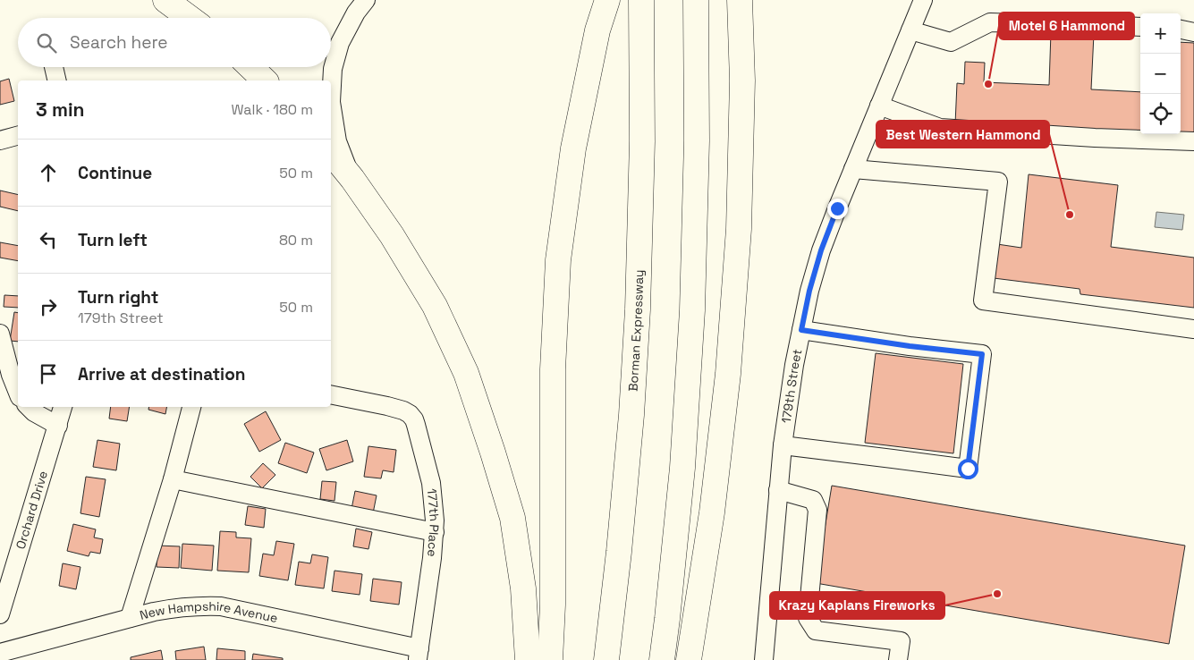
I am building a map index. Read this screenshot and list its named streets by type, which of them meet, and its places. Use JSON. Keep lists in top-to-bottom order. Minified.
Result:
{"streets":{"highway":["Borman Expressway"],"street":["179th Street","Orchard Drive","177th Place","New Hampshire Avenue"]},"crossings":[["177th Place","New Hampshire Avenue"]],"places":["Motel 6 Hammond","Best Western Hammond","Krazy Kaplans Fireworks"],"page":{"map_buttons":["+","−"],"search":"Search here","heading":["3 min","Walk · 180 m"],"list":[["Continue","50 m"],["Turn left","80 m"],["Turn right","179th Street","50 m"],"Arrive at destination"]}}
